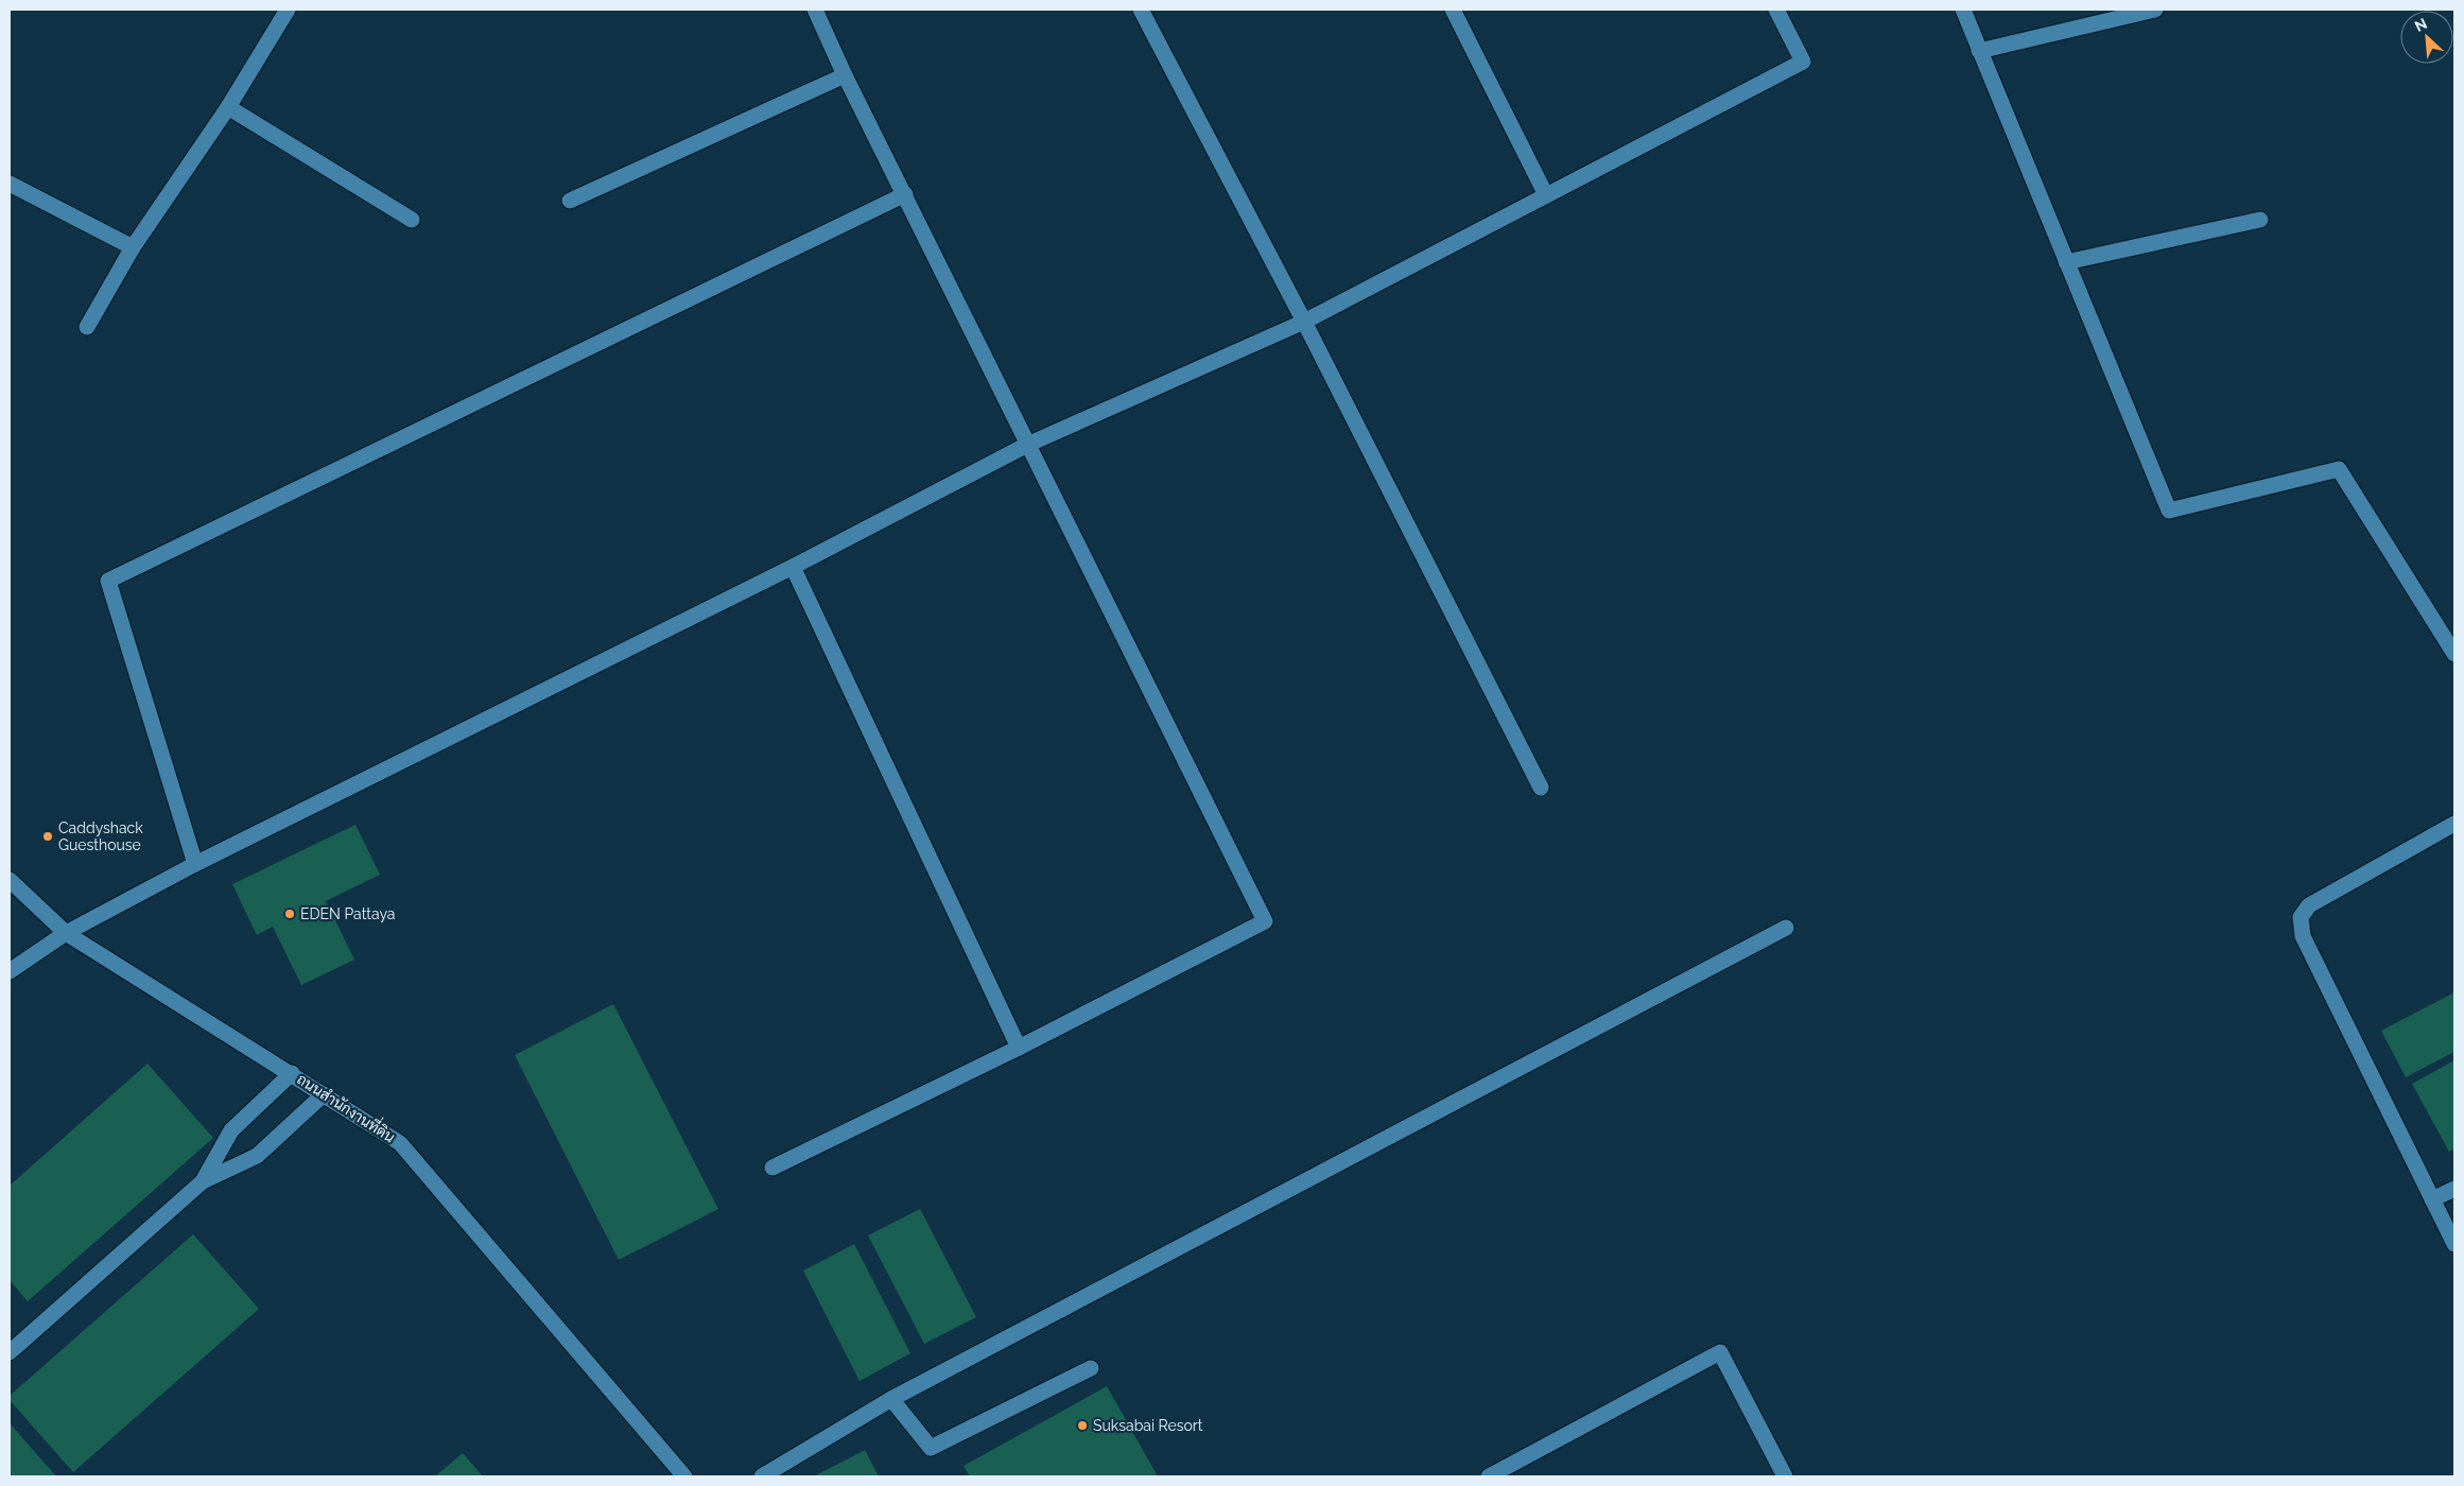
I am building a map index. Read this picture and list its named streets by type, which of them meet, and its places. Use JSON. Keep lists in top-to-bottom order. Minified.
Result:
{"streets":{"street":["ถนนสำนักงานที่ดิน"]},"places":["Caddyshack Guesthouse","EDEN Pattaya","Suksabai Resort"],"north":"top left"}
